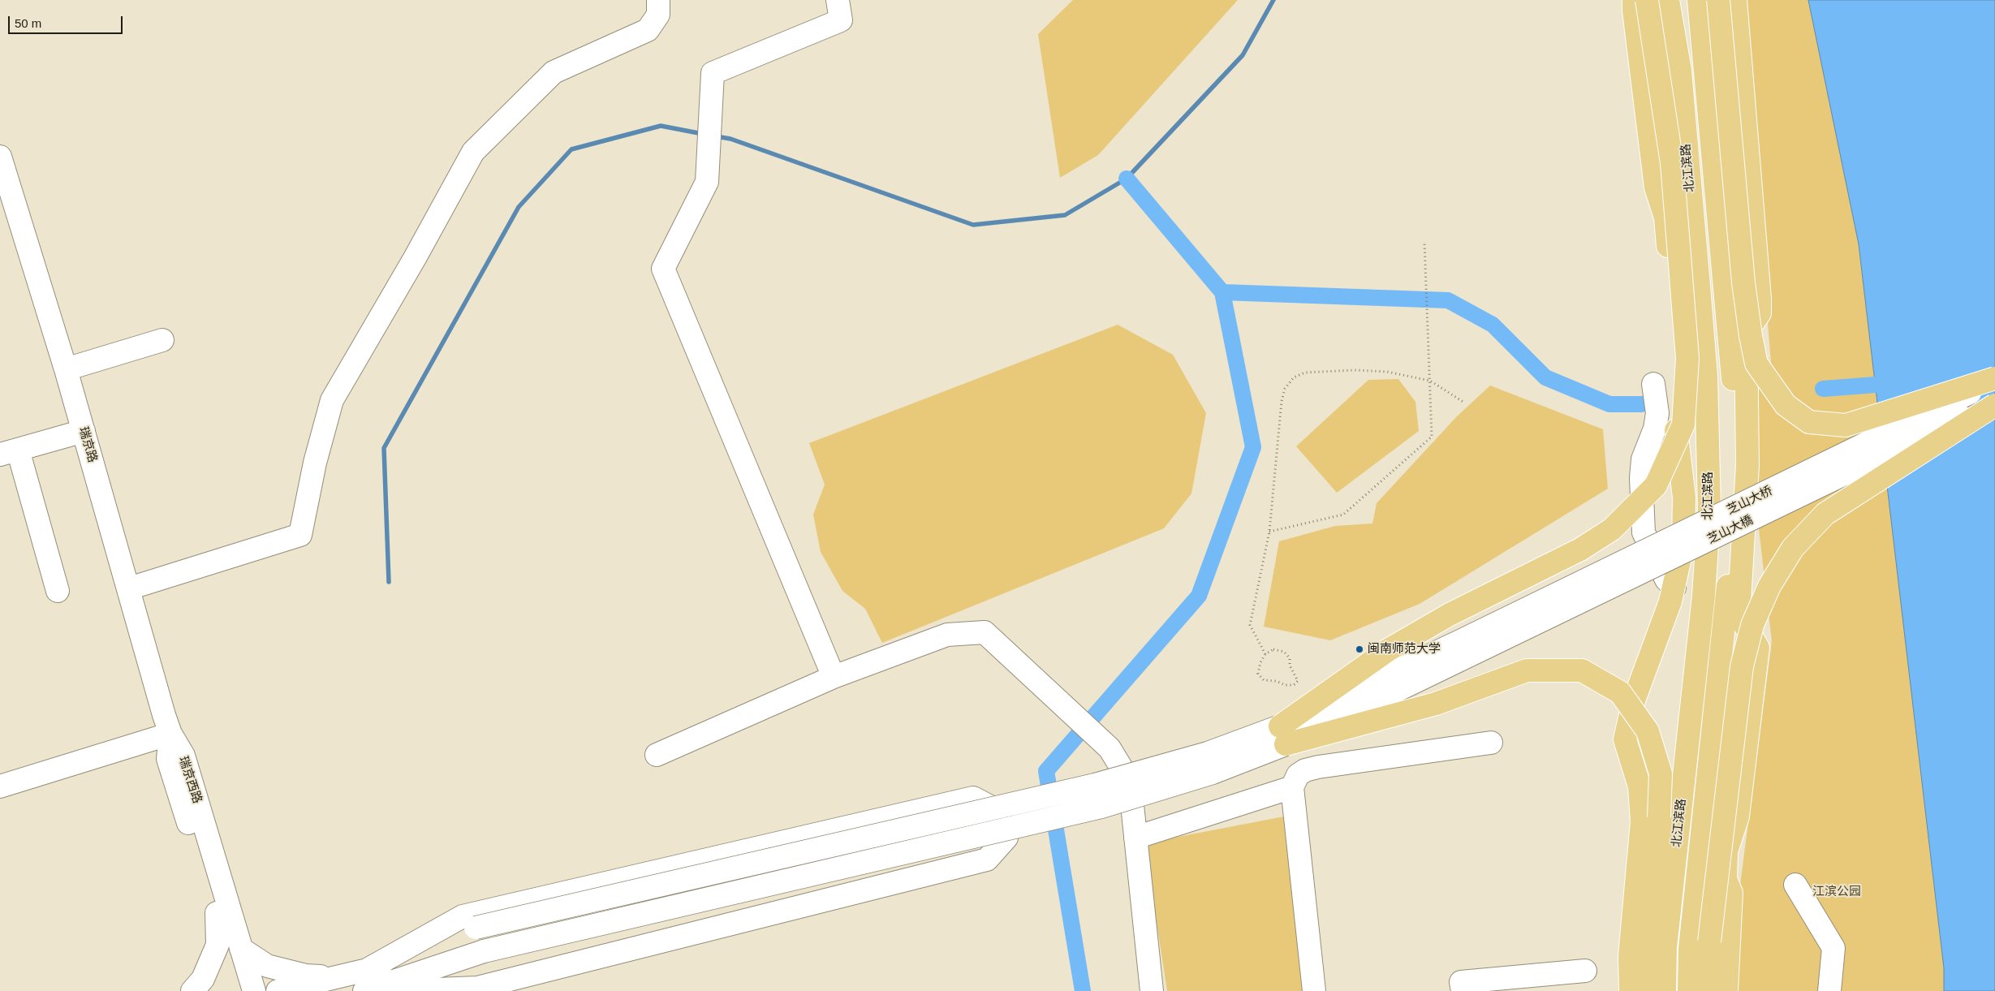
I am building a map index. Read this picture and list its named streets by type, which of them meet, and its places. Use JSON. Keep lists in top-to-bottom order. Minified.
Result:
{"streets":{"main road":["北江滨路"],"street":["瑞京路","芝山大桥","芝山大橋","瑞京西路"]},"crossings":[["瑞京路","瑞京西路"],["芝山大桥","芝山大橋"]],"parks":["江滨公园"],"places":["闽南师范大学"],"scale_bar":"50 m"}
